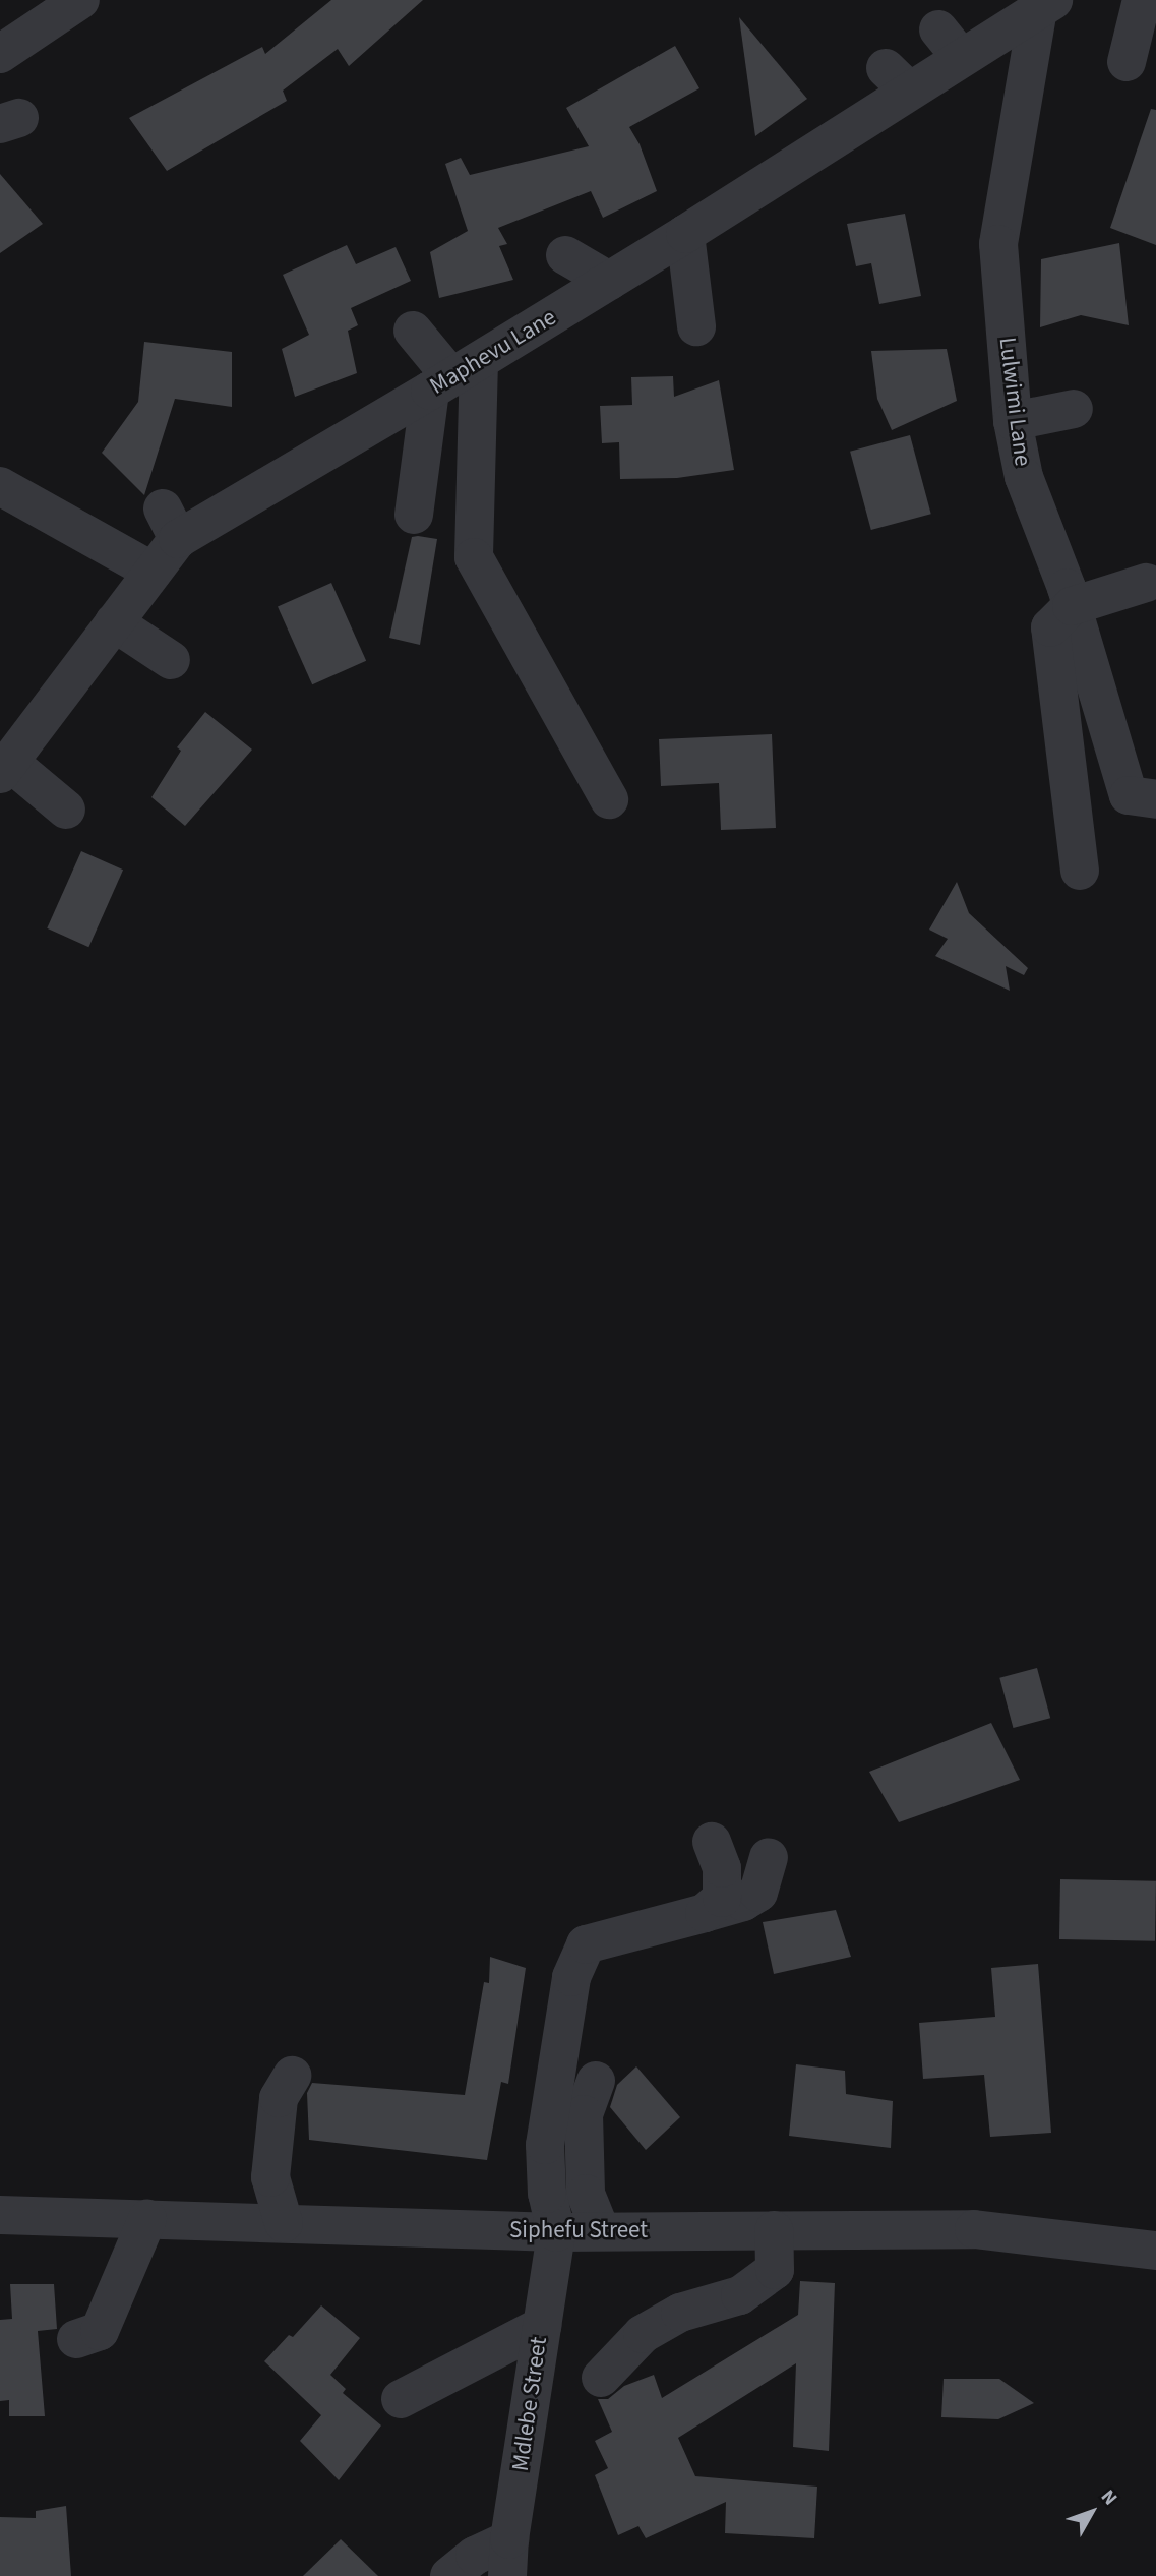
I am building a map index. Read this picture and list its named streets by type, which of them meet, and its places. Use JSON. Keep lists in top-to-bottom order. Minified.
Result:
{"streets":{"street":["Maphevu Lane","Lulwimi Lane","Siphefu Street","Mdlebe Street"]},"crossings":[["Maphevu Lane","Lulwimi Lane"],["Siphefu Street","Mdlebe Street"]],"north":"top right"}
